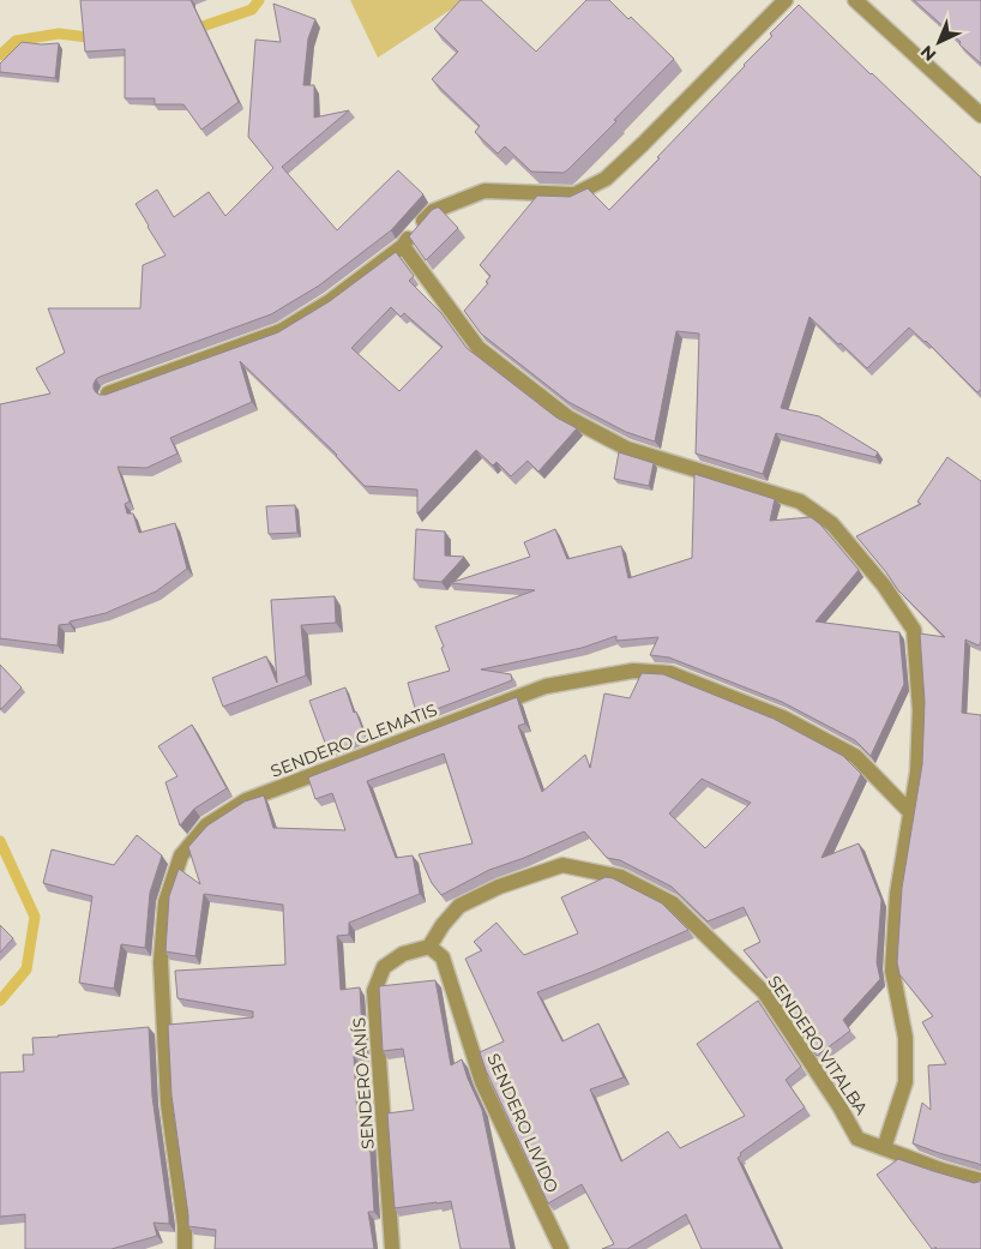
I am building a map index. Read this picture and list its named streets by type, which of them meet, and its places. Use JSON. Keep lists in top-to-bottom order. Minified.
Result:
{"streets":{"street":["SENDERO CLEMATIS","SENDERO VITALBA","SENDERO ANÍS","SENDERO LIVIDO"]},"crossings":[["SENDERO VITALBA","SENDERO ANÍS"],["SENDERO VITALBA","SENDERO LIVIDO"],["SENDERO ANÍS","SENDERO LIVIDO"]],"north":"bottom left"}
